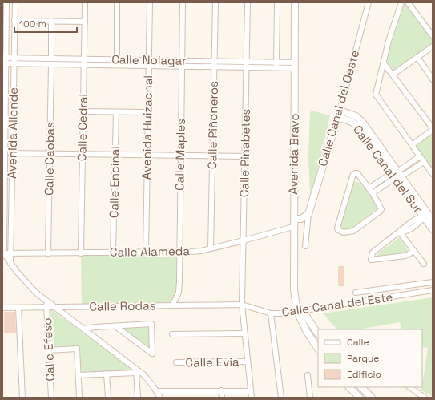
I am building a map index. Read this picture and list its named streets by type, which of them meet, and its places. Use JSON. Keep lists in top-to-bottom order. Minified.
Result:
{"streets":{"main road":["Calle Canal del Oeste","Avenida Bravo","Calle Canal del Sur"],"street":["Calle Nolagar","Calle Piñoneros","Calle Cedral","Avenida Huizachal","Avenida Allende","Calle Pinabetes","Calle Maples","Calle Caobas","Calle Encinal","Calle Alameda","Calle Canal del Este","Calle Rodas","Calle Efeso","Calle Evia"]},"crossings":[["Calle Nolagar","Calle Piñoneros"],["Calle Nolagar","Calle Cedral"],["Calle Nolagar","Avenida Huizachal"],["Calle Nolagar","Avenida Allende"],["Calle Nolagar","Calle Pinabetes"],["Calle Nolagar","Avenida Bravo"],["Calle Nolagar","Calle Maples"],["Calle Nolagar","Calle Caobas"],["Calle Canal del Oeste","Calle Canal del Sur"],["Calle Piñoneros","Calle Alameda"],["Calle Cedral","Calle Alameda"],["Avenida Huizachal","Calle Alameda"],["Avenida Allende","Calle Alameda"],["Calle Pinabetes","Calle Alameda"],["Calle Pinabetes","Calle Canal del Este"],["Calle Pinabetes","Calle Rodas"],["Calle Pinabetes","Calle Evia"],["Avenida Bravo","Calle Alameda"],["Avenida Bravo","Calle Canal del Este"],["Calle Maples","Calle Alameda"],["Calle Maples","Calle Rodas"],["Calle Caobas","Calle Alameda"],["Calle Encinal","Calle Alameda"],["Calle Canal del Este","Calle Rodas"],["Calle Rodas","Calle Efeso"]],"legend":["Calle","Parque","Edificio"],"scale_bar":"100 m"}
